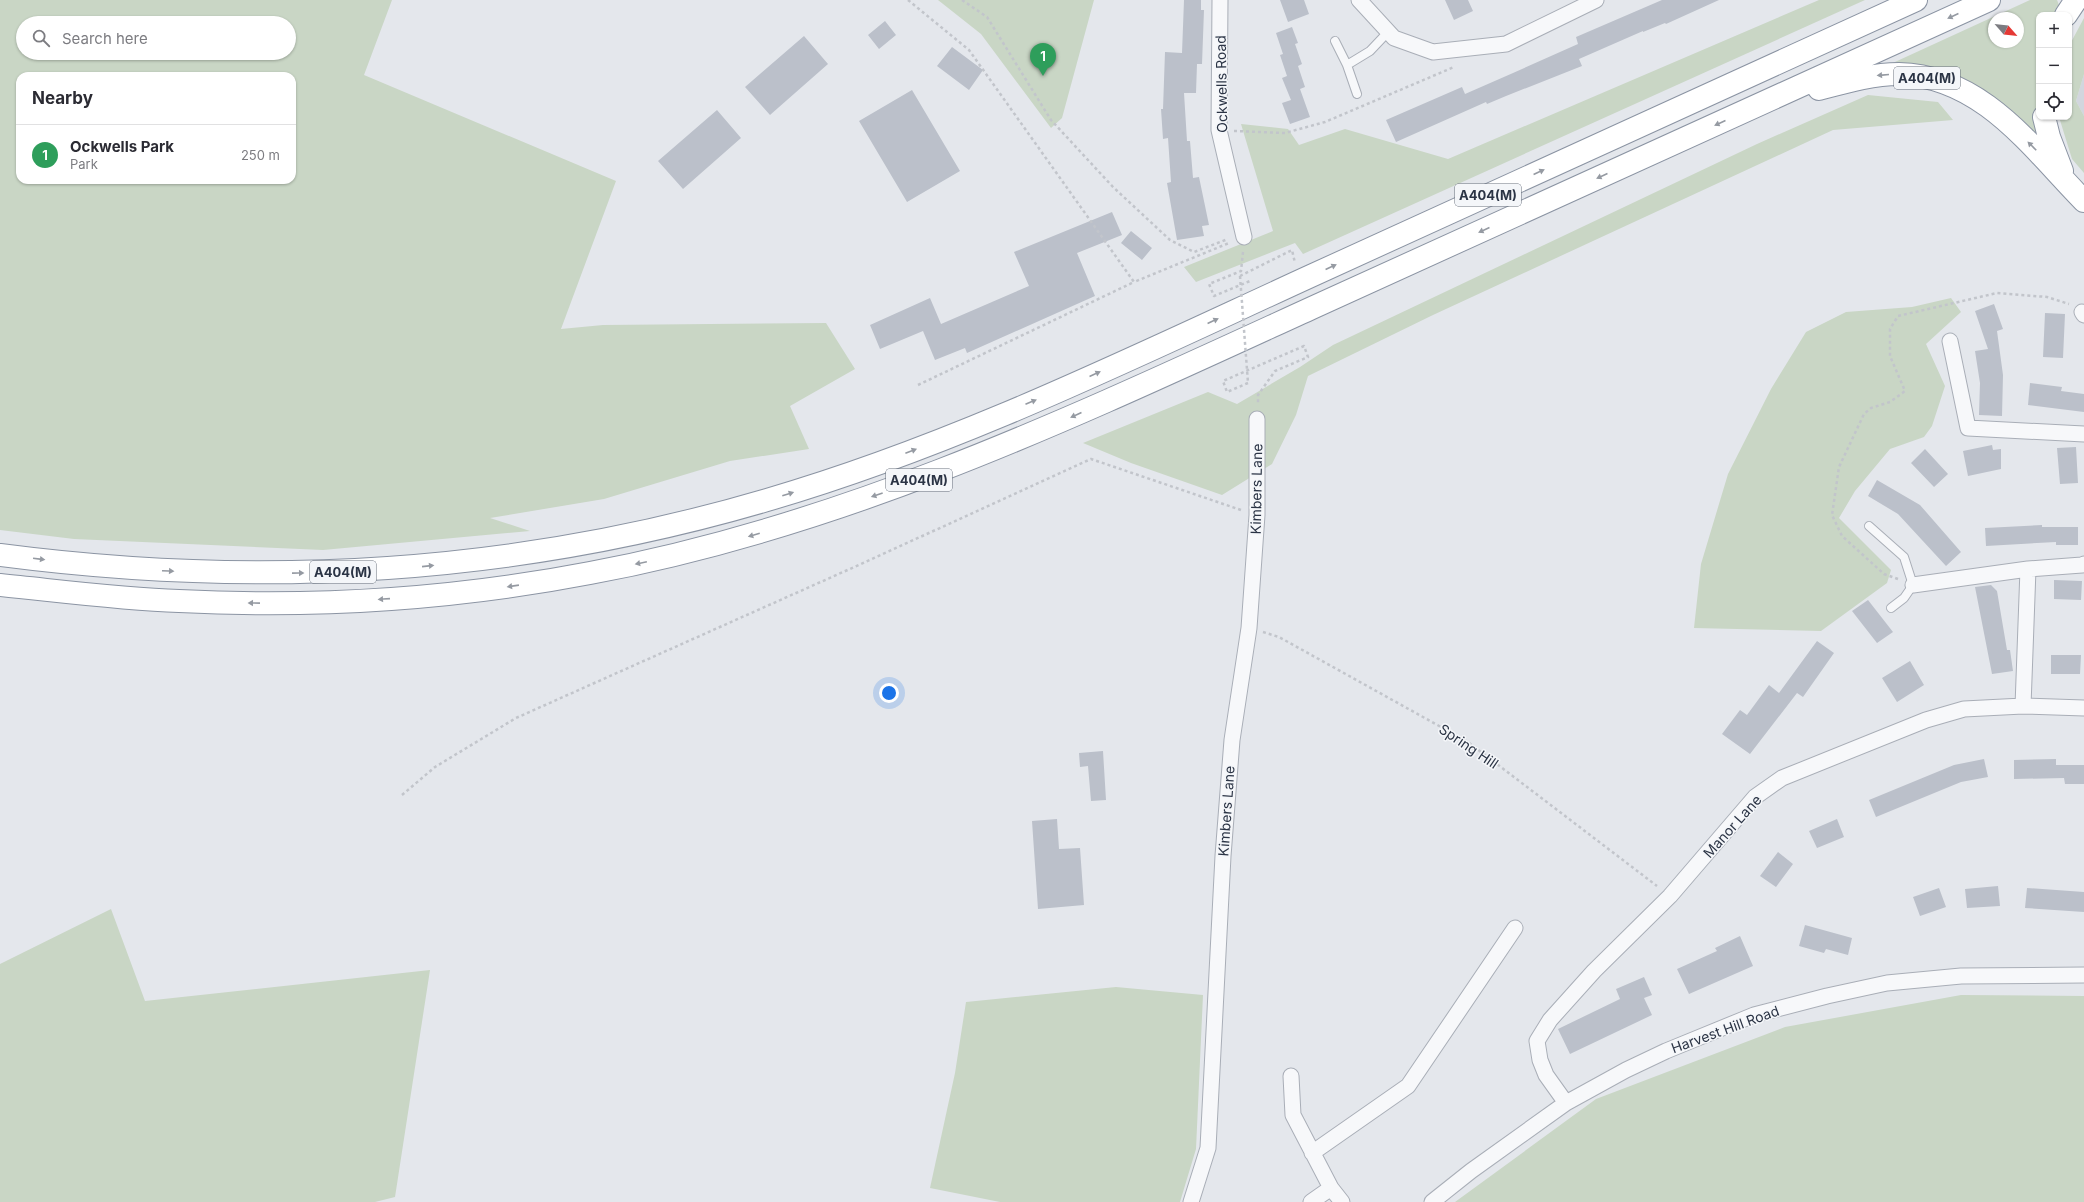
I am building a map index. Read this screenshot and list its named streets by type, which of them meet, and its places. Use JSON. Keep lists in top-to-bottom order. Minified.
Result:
{"streets":{"highway":["A404(M)"],"street":["Ockwells Road","Kimbers Lane","Manor Lane","Harvest Hill Road"],"path":["Spring Hill"]},"crossings":[["Kimbers Lane","Spring Hill"],["Spring Hill","Manor Lane"],["Manor Lane","Harvest Hill Road"]],"north":"bottom right","page":{"map_buttons":["+","−"],"search":"Search here","pins":"1","heading":"Nearby","list":[{"mark":"1","name":"Ockwells Park","note":"Park","value":"250 m"}]}}
